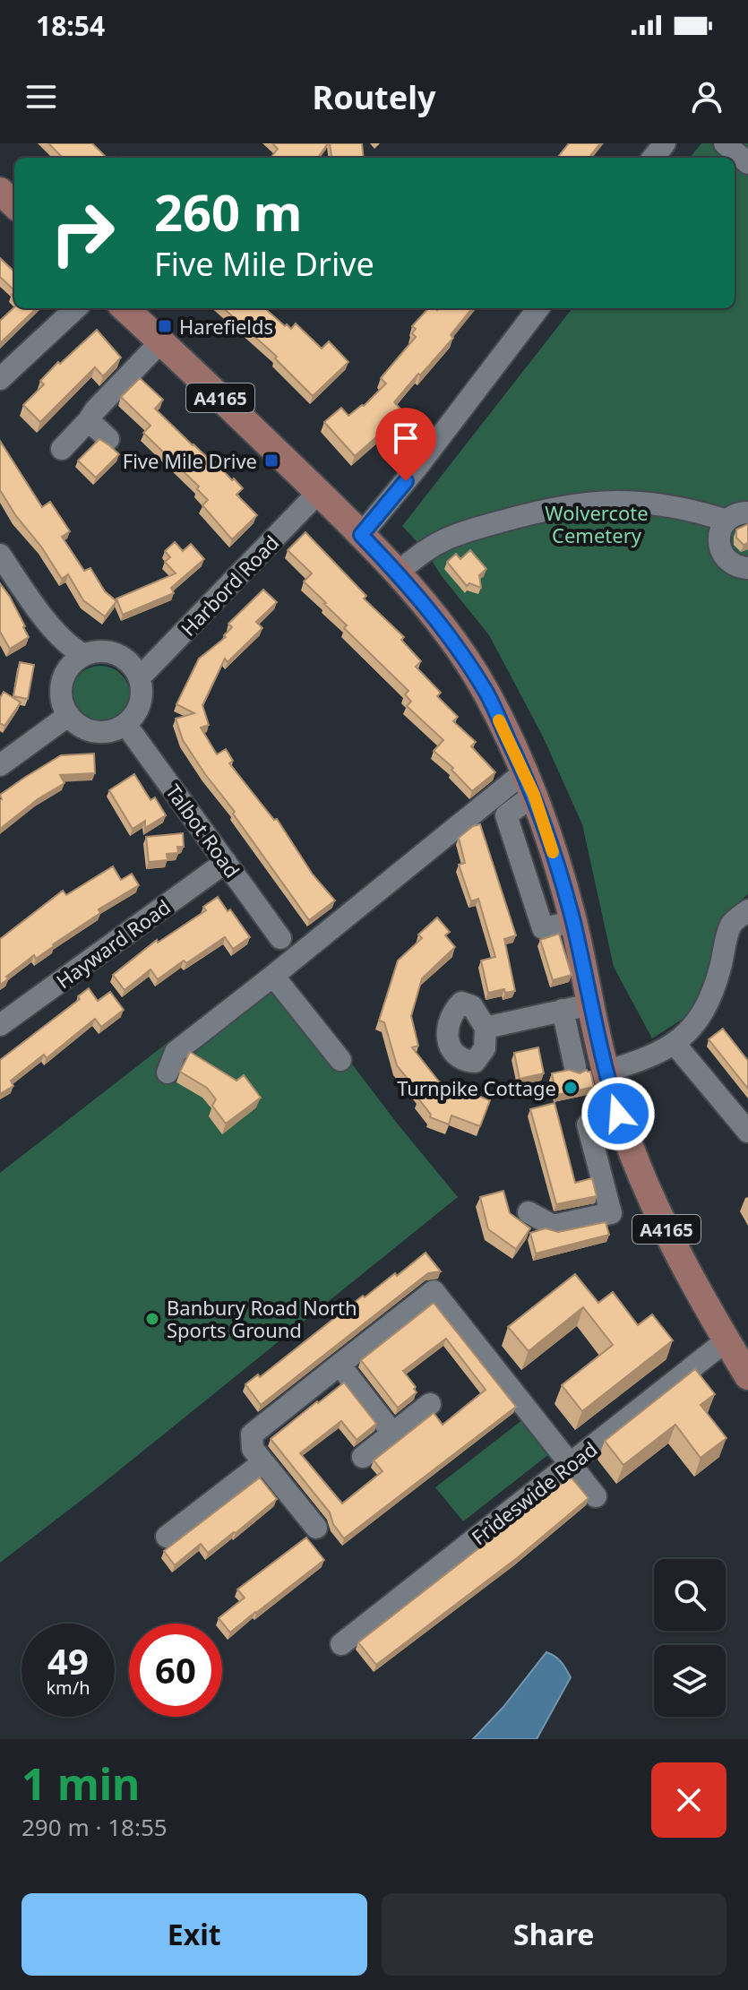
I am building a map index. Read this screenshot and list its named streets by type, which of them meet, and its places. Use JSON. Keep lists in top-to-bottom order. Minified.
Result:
{"streets":{"main road":["A4165"],"street":["Harbord Road","Talbot Road","Hayward Road","Frideswide Road"]},"crossings":[["A4165","Harbord Road"],["A4165","Frideswide Road"],["Harbord Road","Talbot Road"],["Talbot Road","Hayward Road"]],"parks":["Wolvercote Cemetery"],"places":{"transit":["Harefields","Five Mile Drive"],"other":["Turnpike Cottage","Banbury Road North Sports Ground"]},"page":{"status":"18:54","header":"Routely","turn":["260 m","Five Mile Drive"],"speed":"49 km/h","limit":"60","heading":["1 min","290 m · 18:55"],"buttons":["Exit","Share"]}}
